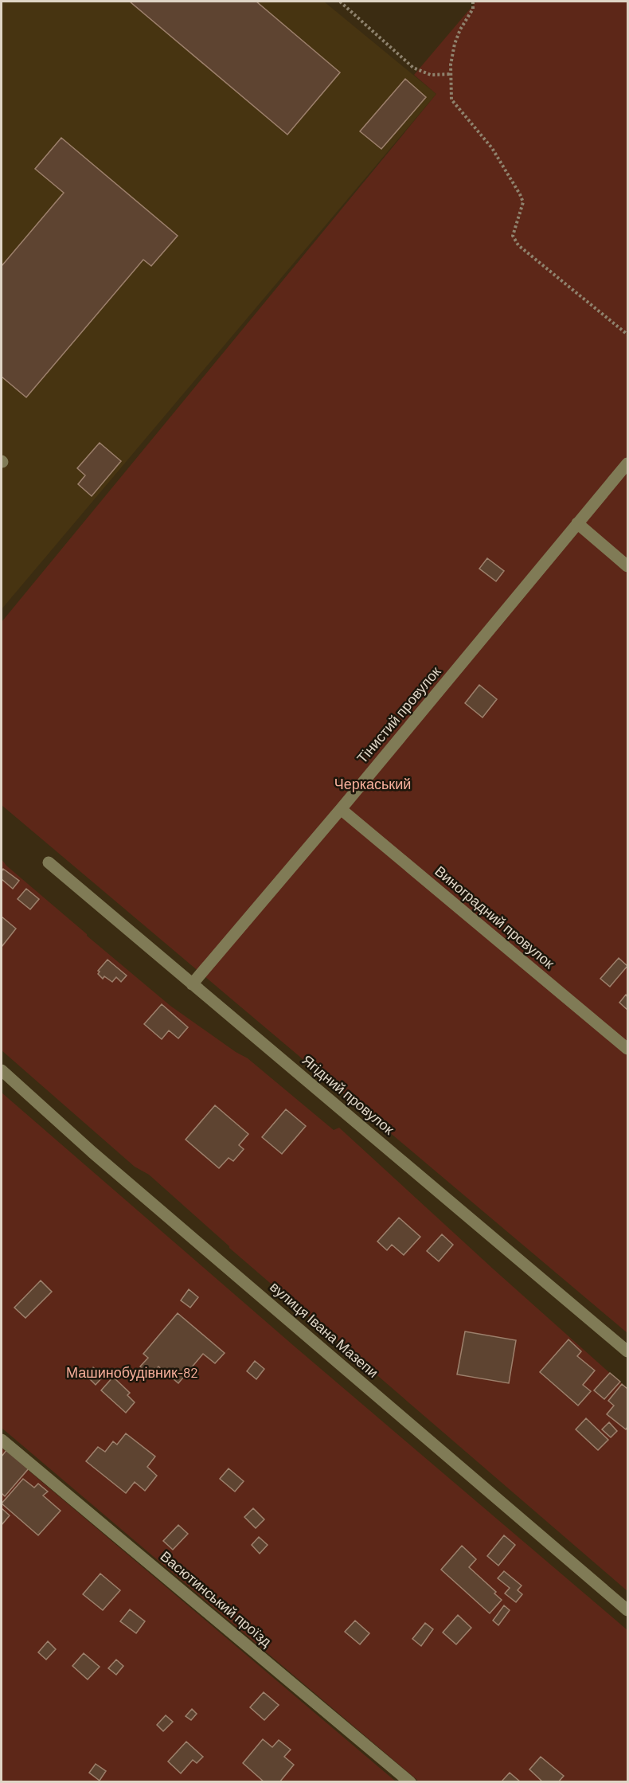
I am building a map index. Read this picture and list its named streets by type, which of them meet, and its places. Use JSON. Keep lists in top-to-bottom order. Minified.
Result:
{"streets":{"street":["Тінистий провулок","Виноградний провулок","Ягідний провулок","вулиця Івана Мазепи","Васютинський проїзд"]},"crossings":[["Тінистий провулок","Виноградний провулок"],["Тінистий провулок","Ягідний провулок"]],"parks":["Черкаський","Машинобудівник-82"]}
